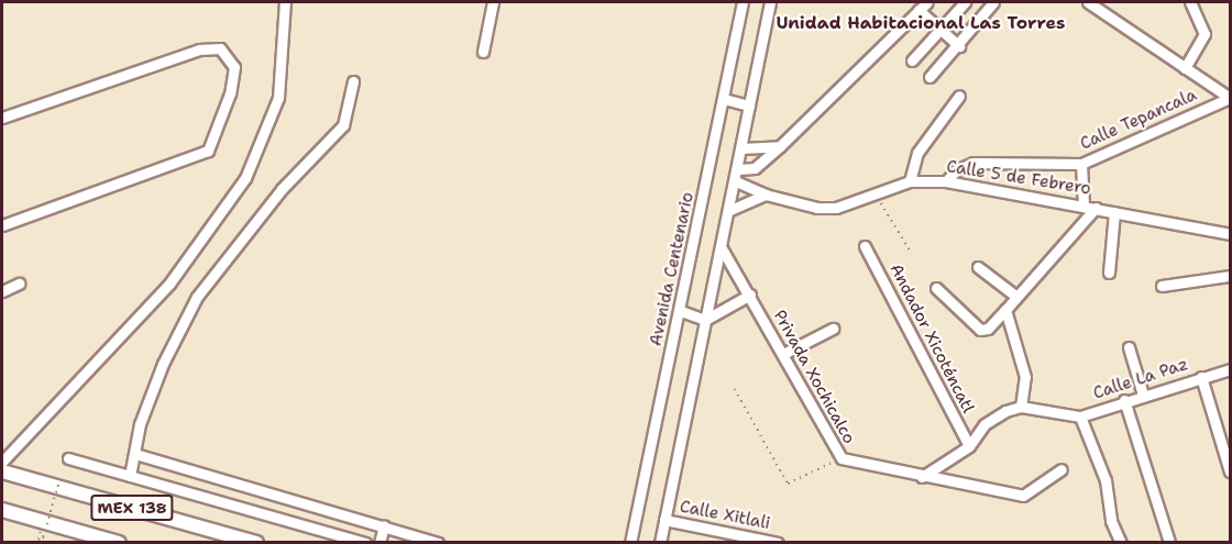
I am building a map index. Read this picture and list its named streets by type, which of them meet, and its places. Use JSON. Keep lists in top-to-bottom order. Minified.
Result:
{"streets":{"main road":["MEX 138"],"street":["Calle Tepancala","Calle 5 de Febrero","Avenida Centenario","Andador Xicoténcatl","Privada Xochicalco","Calle La Paz","Calle Xitlali"]},"crossings":[["Calle Tepancala","Calle 5 de Febrero"]],"districts":["Unidad Habitacional Las Torres"]}
